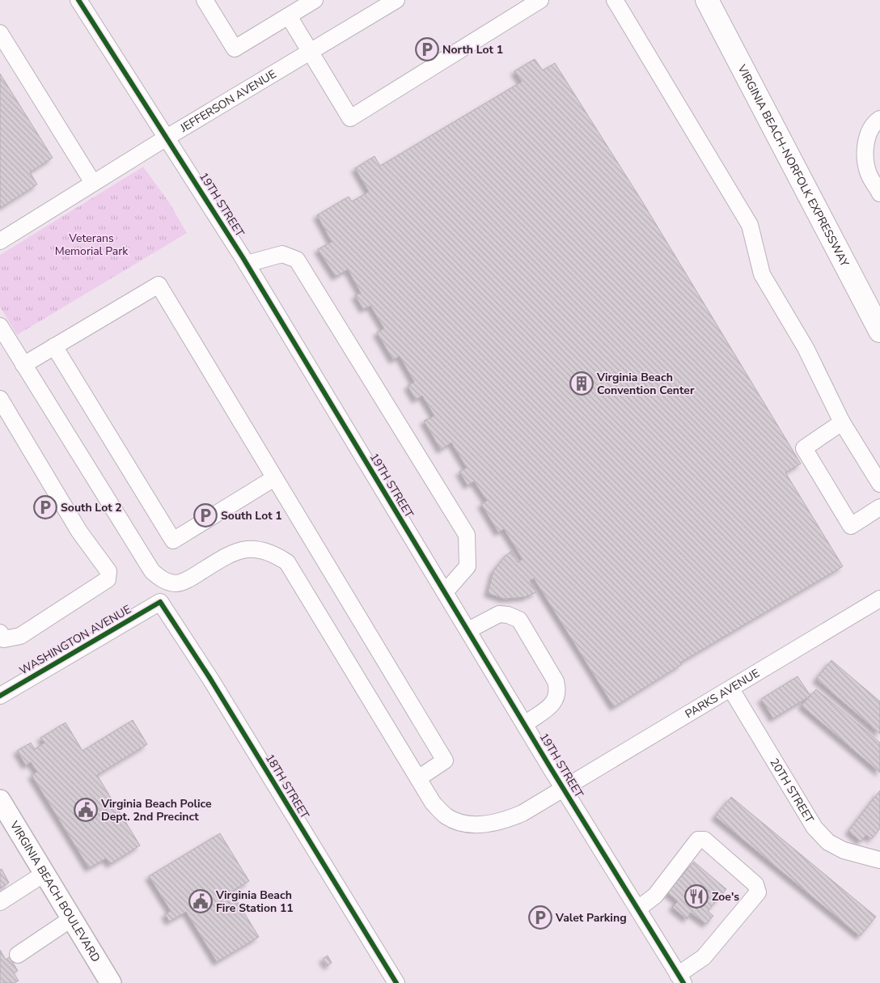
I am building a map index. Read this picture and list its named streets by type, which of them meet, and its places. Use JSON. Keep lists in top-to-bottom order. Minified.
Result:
{"streets":{"highway":["VIRGINIA BEACH-NORFOLK EXPRESSWAY"],"main road":["VIRGINIA BEACH BOULEVARD"],"street":["JEFFERSON AVENUE","19TH STREET","WASHINGTON AVENUE","PARKS AVENUE","18TH STREET","20TH STREET"]},"crossings":[["JEFFERSON AVENUE","19TH STREET"],["19TH STREET","PARKS AVENUE"],["WASHINGTON AVENUE","18TH STREET"],["PARKS AVENUE","20TH STREET"]],"parks":["Veterans Memorial Park"],"places":{"parking":["North Lot 1","South Lot 2","South Lot 1","Valet Parking"],"building":["Virginia Beach Convention Center"],"public building":["Virginia Beach Police Dept. 2nd Precinct","Virginia Beach Fire Station 11"],"restaurant":["Zoe's"]}}
